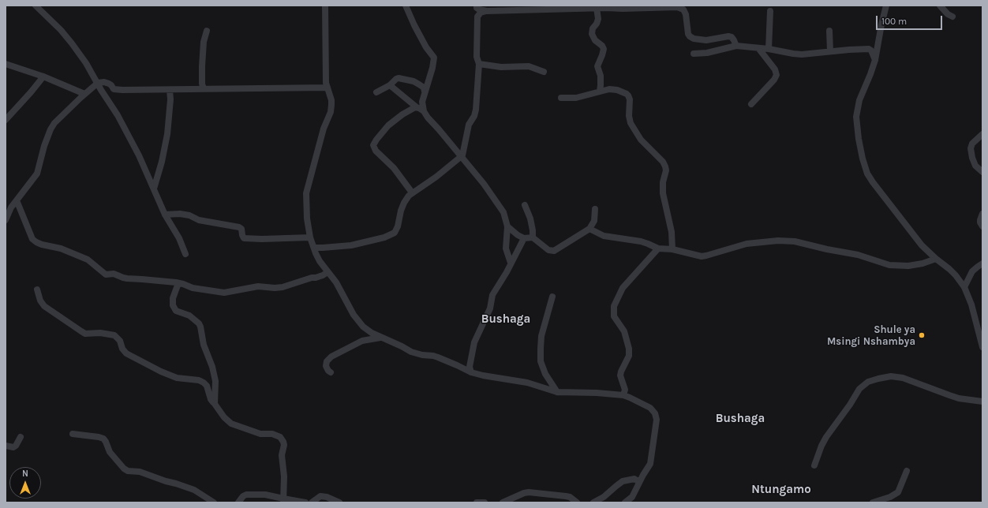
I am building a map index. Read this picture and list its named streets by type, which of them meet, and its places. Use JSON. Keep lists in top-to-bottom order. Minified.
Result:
{"districts":["Bushaga","Bushaga","Ntungamo"],"places":["Shule ya Msingi Nshambya"],"scale_bar":"100 m","north":"top"}
